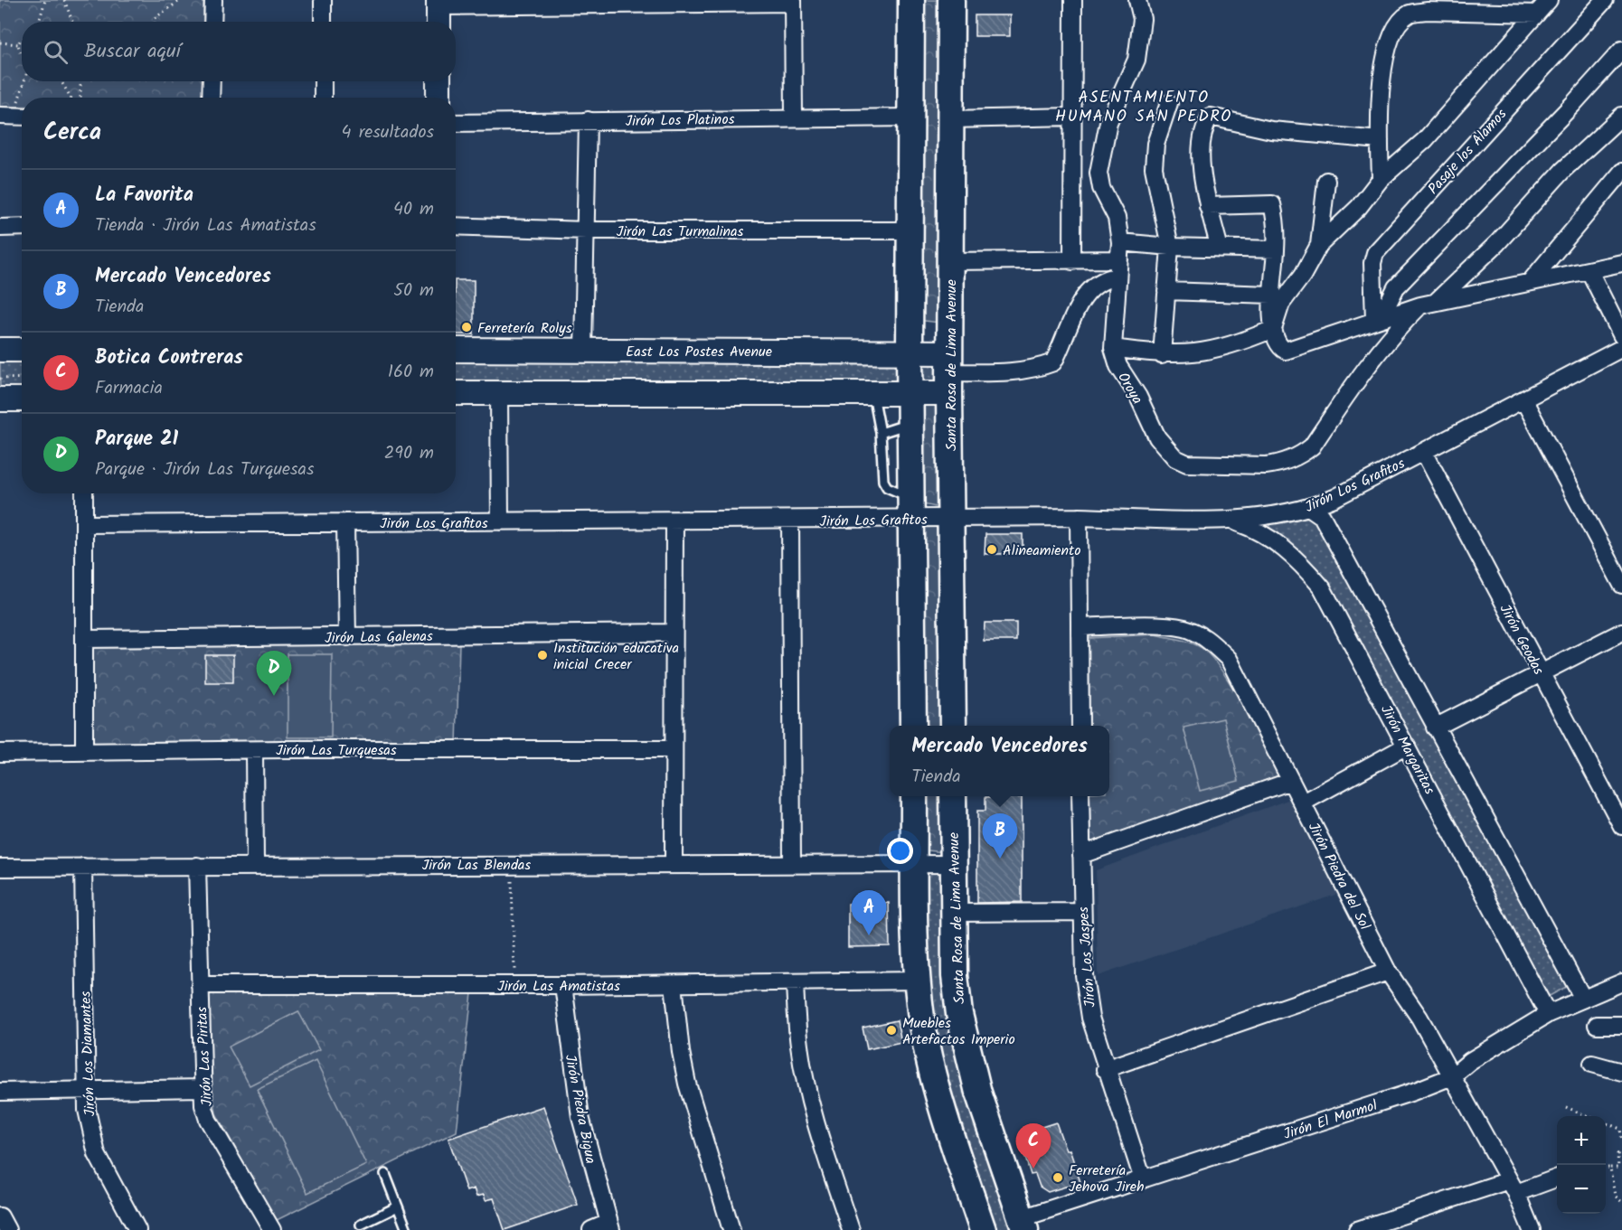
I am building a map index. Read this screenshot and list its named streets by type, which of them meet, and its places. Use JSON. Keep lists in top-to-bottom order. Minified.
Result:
{"streets":{"main road":["East Los Postes Avenue","Santa Rosa de Lima Avenue"],"street":["Jirón Los Platinos","Pasaje los Alamos","Jirón Las Turmalinas","Oroya","Jirón Los Grafitos","Jirón Las Galenas","Jirón Geodas","Jirón Las Turquesas","Jirón Margaritas","Jirón Las Blendas","Jirón Piedra del Sol","Jirón Los Jaspes","Jirón Las Amatistas","Jirón Los Diamantes","Jirón Las Piritas","Jirón Piedra Bigua","Jirón El Marmol"]},"crossings":[["East Los Postes Avenue","Santa Rosa de Lima Avenue"],["Santa Rosa de Lima Avenue","Jirón Los Grafitos"],["Santa Rosa de Lima Avenue","Jirón Las Blendas"],["Santa Rosa de Lima Avenue","Jirón El Marmol"],["Jirón Los Grafitos","Jirón Geodas"],["Jirón Los Grafitos","Jirón Margaritas"],["Jirón Margaritas","Jirón El Marmol"],["Jirón Las Blendas","Jirón Los Diamantes"],["Jirón Las Blendas","Jirón Las Piritas"],["Jirón Piedra del Sol","Jirón El Marmol"],["Jirón Los Jaspes","Jirón El Marmol"],["Jirón Las Amatistas","Jirón Las Piritas"],["Jirón Las Amatistas","Jirón Piedra Bigua"]],"districts":["ASENTAMIENTO HUMANO SAN PEDRO"],"places":["Ferretería Rolys","Alineamiento","Institución educativa inicial Crecer","Muebles Artefactos Imperio","Ferretería Jehova Jireh"],"page":{"search":"Buscar aquí","heading":["Cerca","4 resultados"],"list":[{"mark":"A","name":"La Favorita","note":"Tienda · Jirón Las Amatistas","value":"40 m"},{"mark":"B","name":"Mercado Vencedores","note":"Tienda","value":"50 m"},{"mark":"C","name":"Botica Contreras","note":"Farmacia","value":"160 m"},{"mark":"D","name":"Parque 21","note":"Parque · Jirón Las Turquesas","value":"290 m"}],"pins":["D","B","A","C"],"popup":["Mercado Vencedores","Tienda"],"map_buttons":["+","−"]}}
